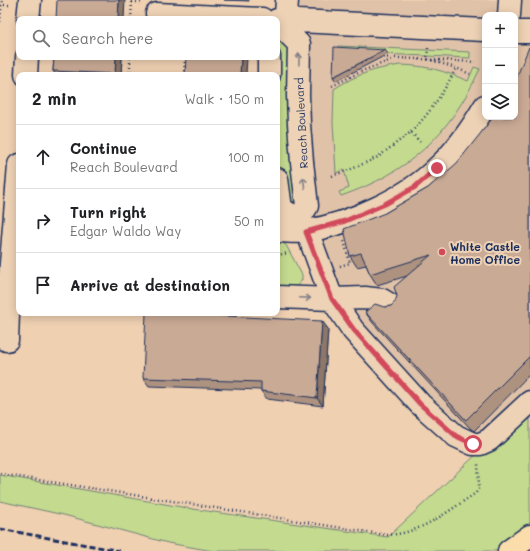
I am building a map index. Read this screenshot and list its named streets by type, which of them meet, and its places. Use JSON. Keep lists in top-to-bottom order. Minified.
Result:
{"streets":{"lane":["Reach Boulevard"]},"one_way":["Reach Boulevard"],"places":["White Castle Home Office"],"page":{"map_buttons":["+","−"],"search":"Search here","heading":["2 min","Walk · 150 m"],"list":[["Continue","Reach Boulevard","100 m"],["Turn right","Edgar Waldo Way","50 m"],"Arrive at destination"]}}
